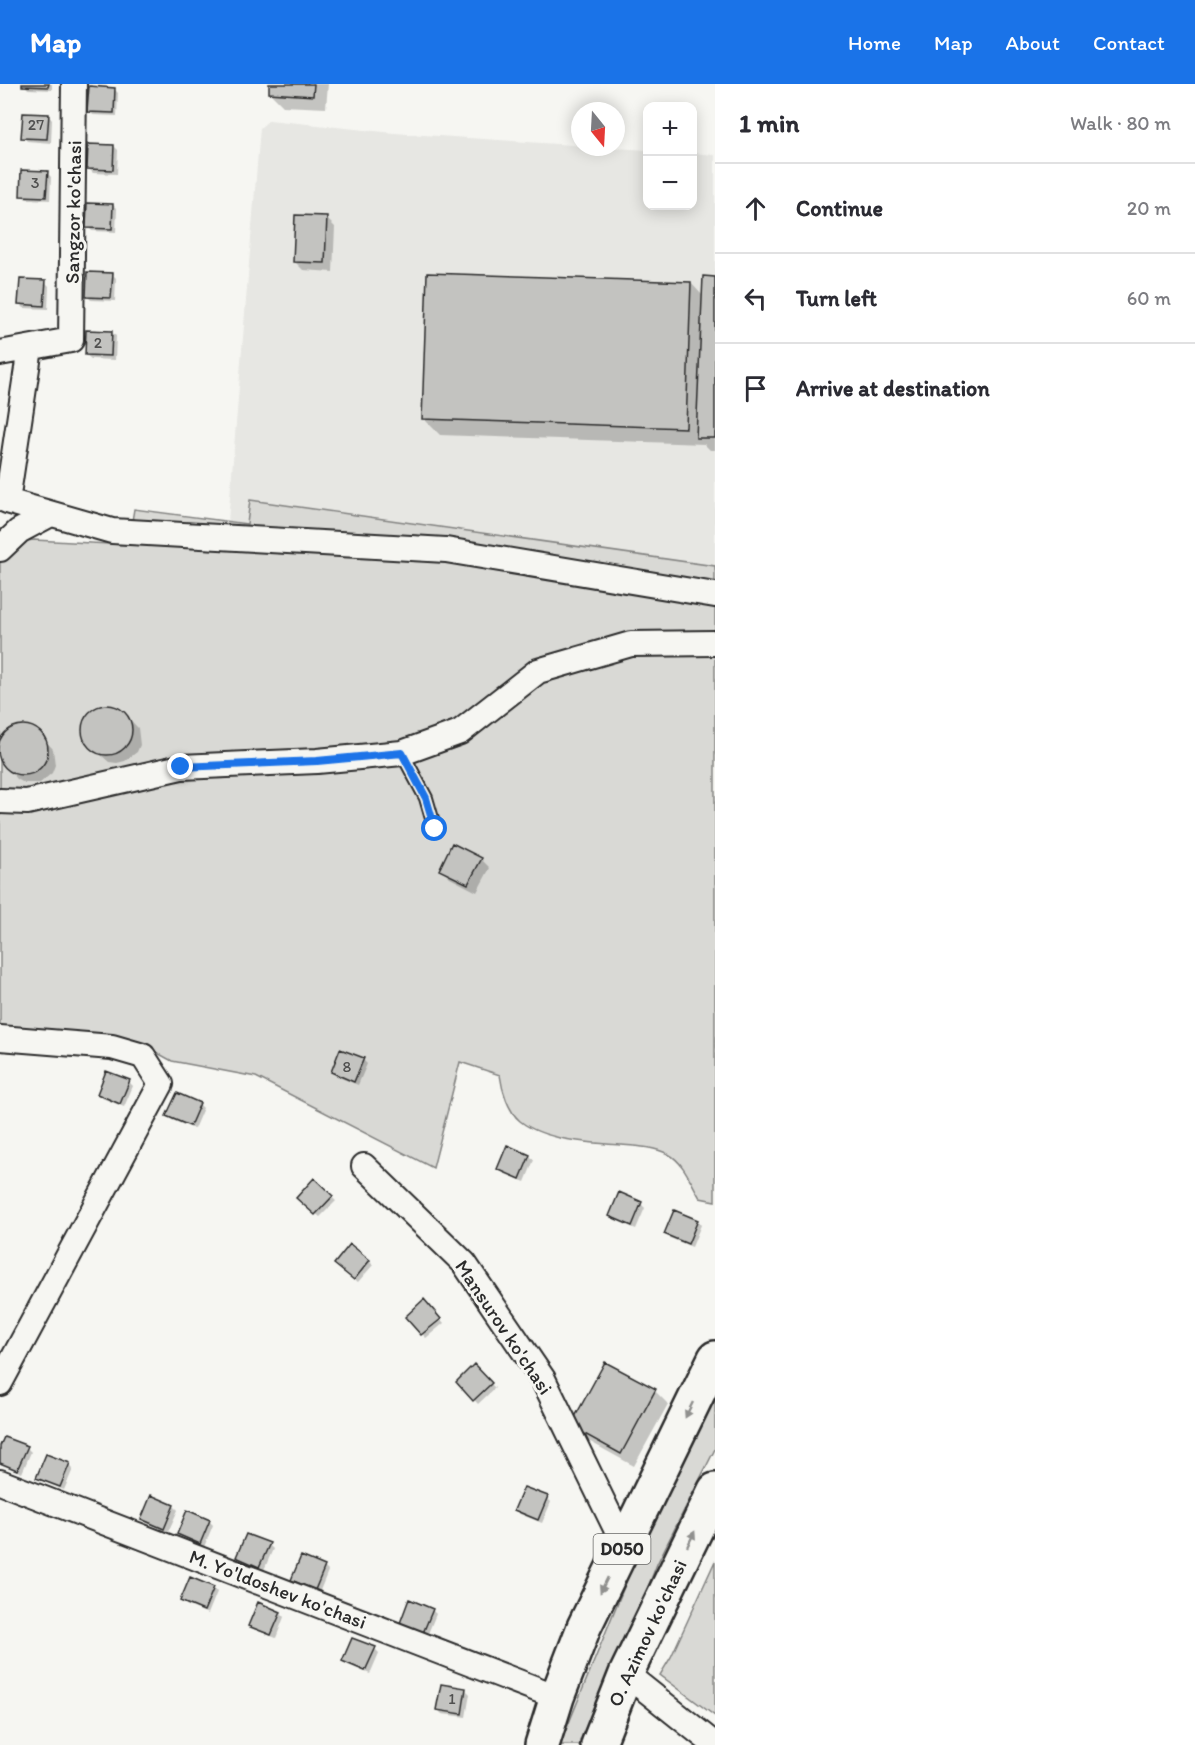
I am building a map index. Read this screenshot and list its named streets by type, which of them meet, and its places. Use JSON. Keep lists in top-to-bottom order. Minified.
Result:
{"streets":{"main road":["D050","O. Azimov ko'chasi"],"street":["Sangzor ko'chasi","Mansurov ko'chasi","M. Yo'ldoshev ko'chasi"]},"crossings":[["Mansurov ko'chasi","D050"],["D050","M. Yo'ldoshev ko'chasi"]],"house_numbers":["27","3","2","8","1"],"north":"bottom","page":{"header":"Map","nav":["Home","Map","About","Contact"],"heading":["1 min","Walk · 80 m"],"map_buttons":["+","−"],"list":[["Continue","20 m"],["Turn left","60 m"],"Arrive at destination"]}}
